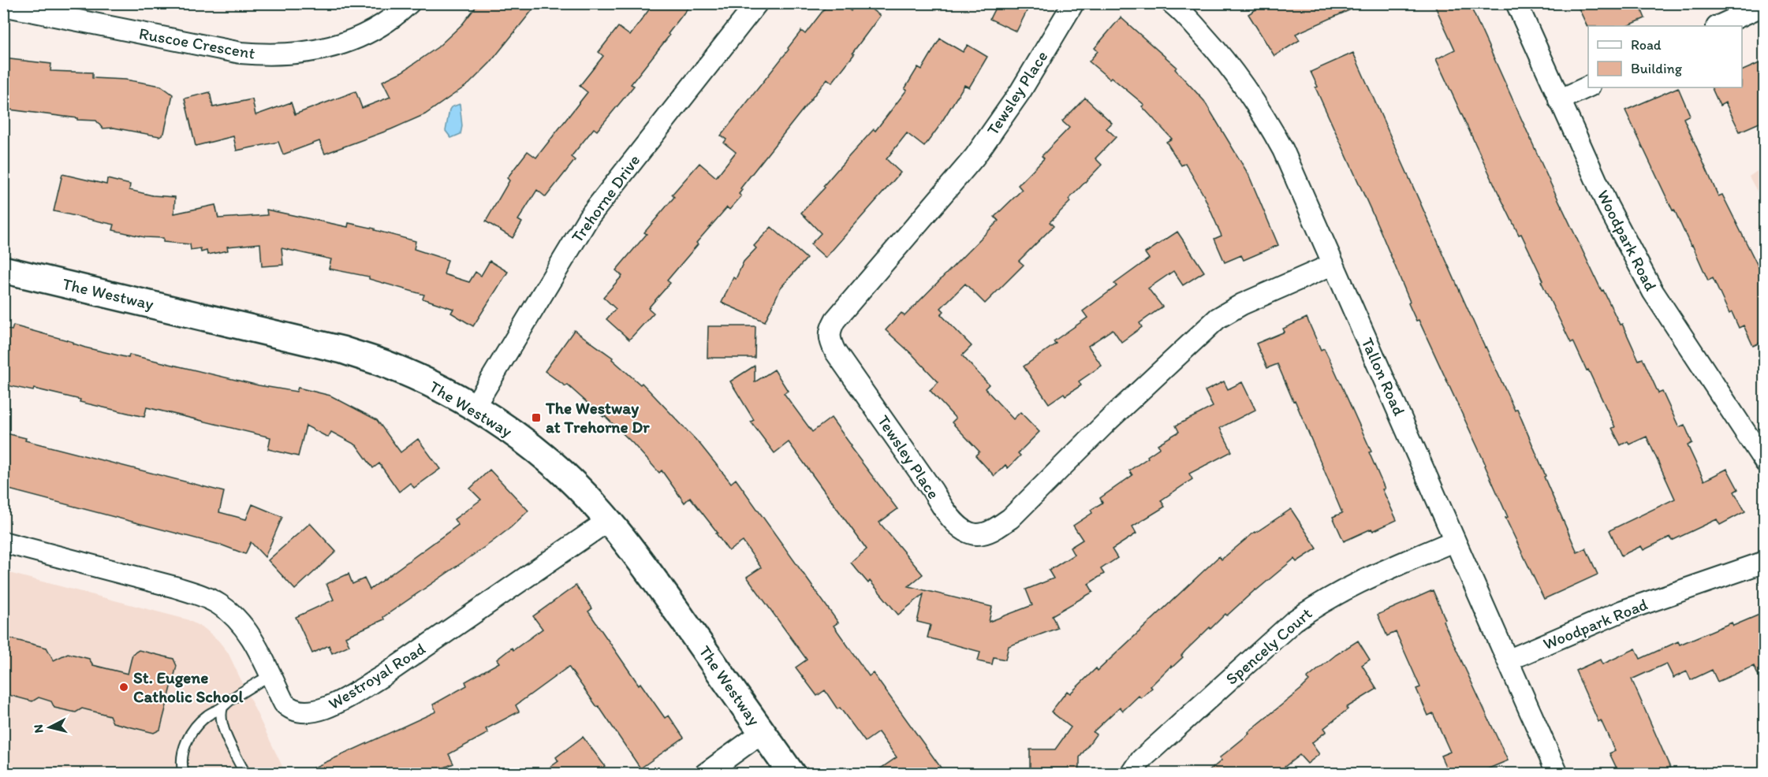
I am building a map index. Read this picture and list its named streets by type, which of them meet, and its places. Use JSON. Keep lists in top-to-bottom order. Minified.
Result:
{"streets":{"main road":["The Westway"],"street":["Ruscoe Crescent","Tewsley Place","Trehorne Drive","Woodpark Road","Tallon Road","Spencely Court","Westroyal Road"]},"crossings":[["Tewsley Place","Tallon Road"],["Trehorne Drive","The Westway"],["Woodpark Road","Tallon Road"],["The Westway","Westroyal Road"],["Tallon Road","Spencely Court"]],"places":{"transit":["The Westway at Trehorne Dr"],"other":["St. Eugene Catholic School"]},"legend":["Road","Building"],"north":"left"}
